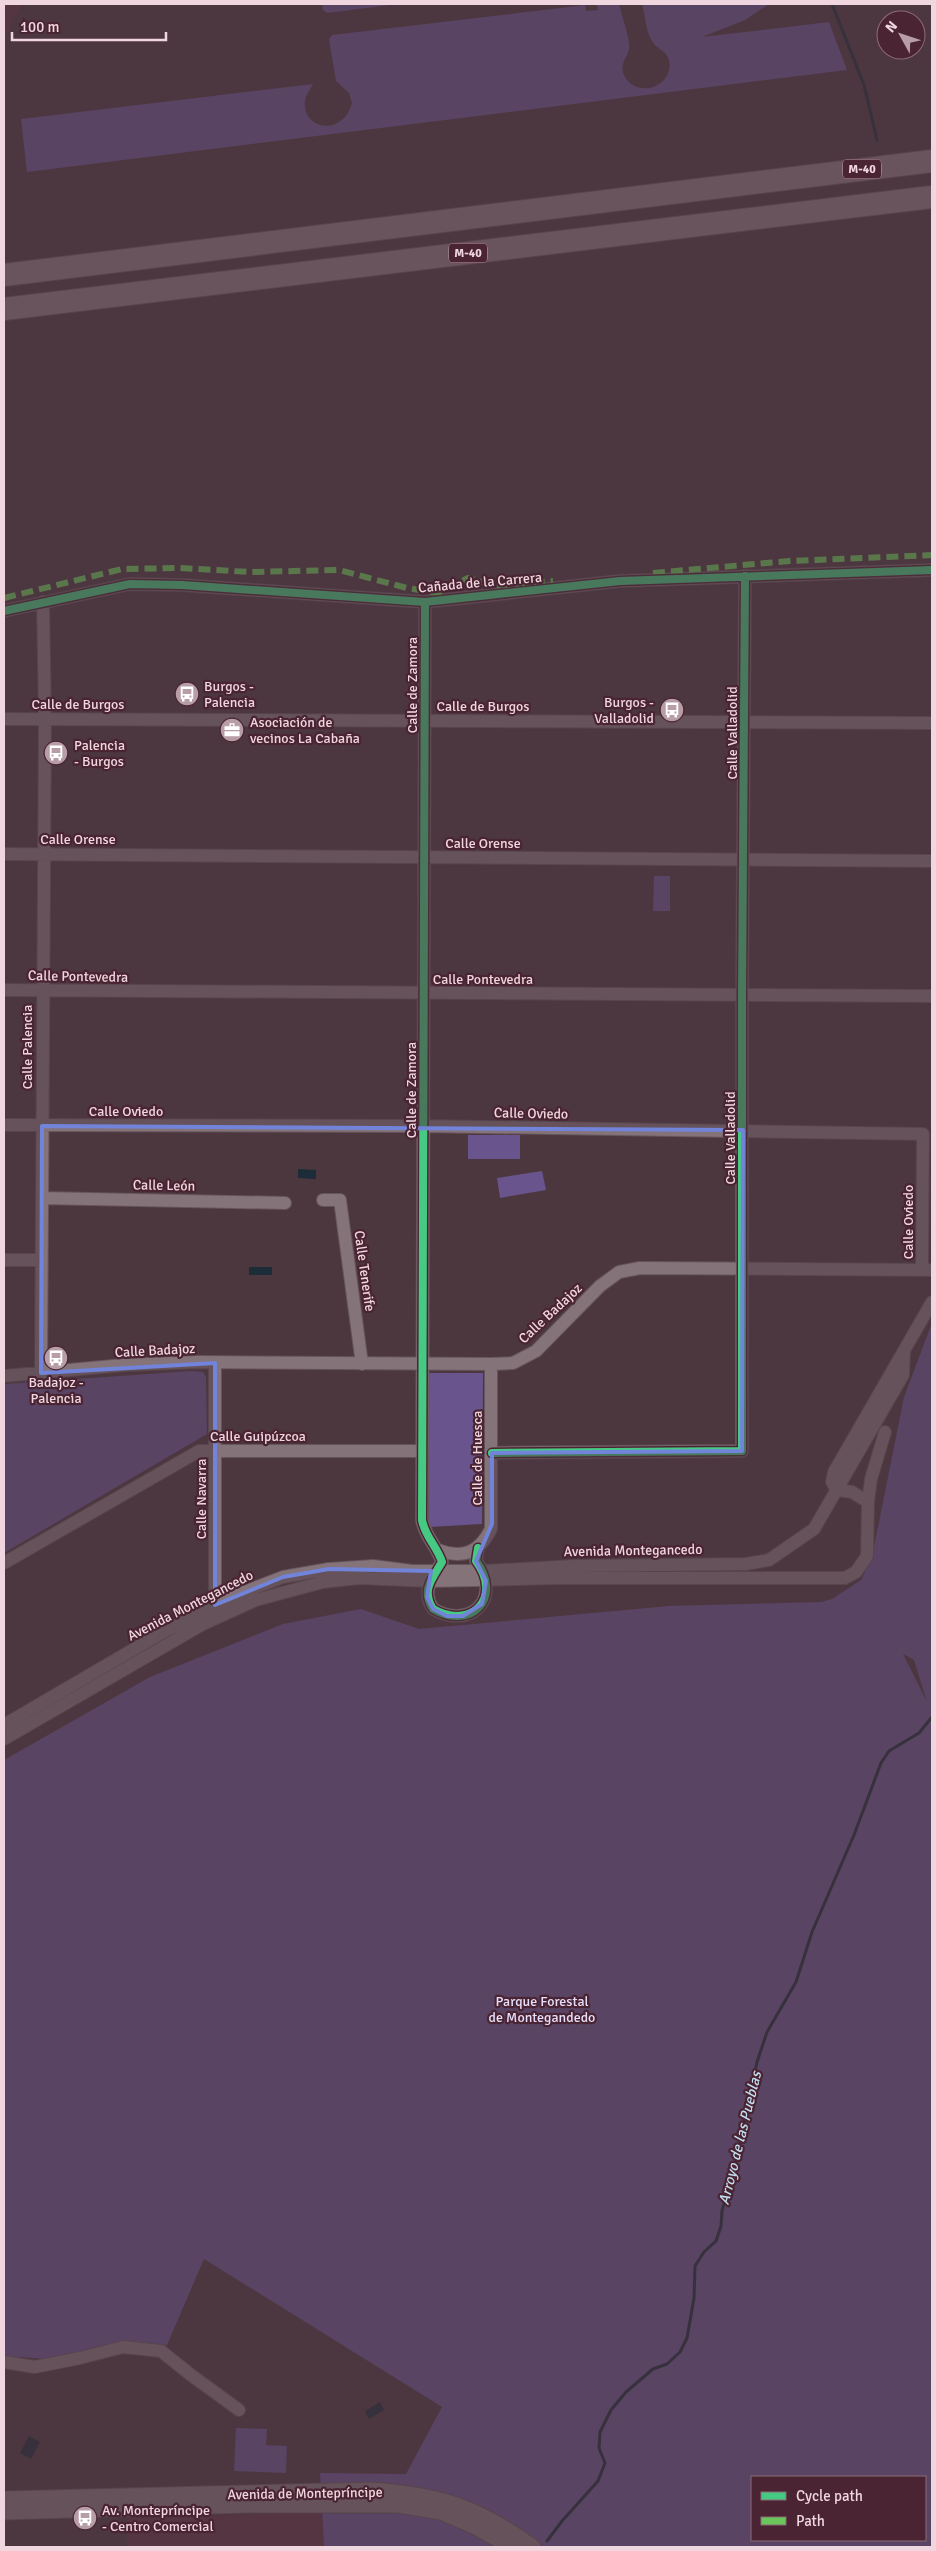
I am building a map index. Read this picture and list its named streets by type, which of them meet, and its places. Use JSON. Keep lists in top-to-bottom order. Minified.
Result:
{"streets":{"highway":["M-40"],"street":["Cañada de la Carrera","Calle de Zamora","Calle de Burgos","Calle Valladolid","Calle Orense","Calle Pontevedra","Calle Palencia","Calle Oviedo","Calle León","Calle Tenerife","Calle Badajoz","Calle Guipúzcoa","Calle de Huesca","Calle Navarra","Avenida Montegancedo","Avenida de Montepríncipe"]},"crossings":[["Cañada de la Carrera","Calle de Zamora"],["Cañada de la Carrera","Calle Valladolid"],["Cañada de la Carrera","Calle Palencia"],["Calle de Zamora","Calle de Burgos"],["Calle de Zamora","Calle Orense"],["Calle de Zamora","Calle Pontevedra"],["Calle de Zamora","Calle Oviedo"],["Calle de Zamora","Calle Badajoz"],["Calle de Zamora","Calle Guipúzcoa"],["Calle de Burgos","Calle Valladolid"],["Calle de Burgos","Calle Palencia"],["Calle Valladolid","Calle Orense"],["Calle Valladolid","Calle Pontevedra"],["Calle Valladolid","Calle Oviedo"],["Calle Valladolid","Calle Badajoz"],["Calle Valladolid","Calle de Huesca"],["Calle Orense","Calle Palencia"],["Calle Pontevedra","Calle Palencia"],["Calle Palencia","Calle Oviedo"],["Calle Palencia","Calle León"],["Calle Palencia","Calle Badajoz"],["Calle Oviedo","Calle Badajoz"],["Calle Tenerife","Calle Badajoz"],["Calle Badajoz","Calle de Huesca"],["Calle Badajoz","Calle Navarra"],["Calle Guipúzcoa","Calle Navarra"],["Calle Navarra","Avenida Montegancedo"]],"water":["Arroyo de las Pueblas"],"parks":["Parque Forestal de Montegandedo"],"places":{"bus stop":["Burgos - Palencia","Burgos - Valladolid","Palencia - Burgos","Badajoz - Palencia","Av. Montepríncipe - Centro Comercial"],"office":["Asociación de vecinos La Cabaña"]},"legend":["Cycle path","Path"],"scale_bar":"100 m","north":"top left"}
